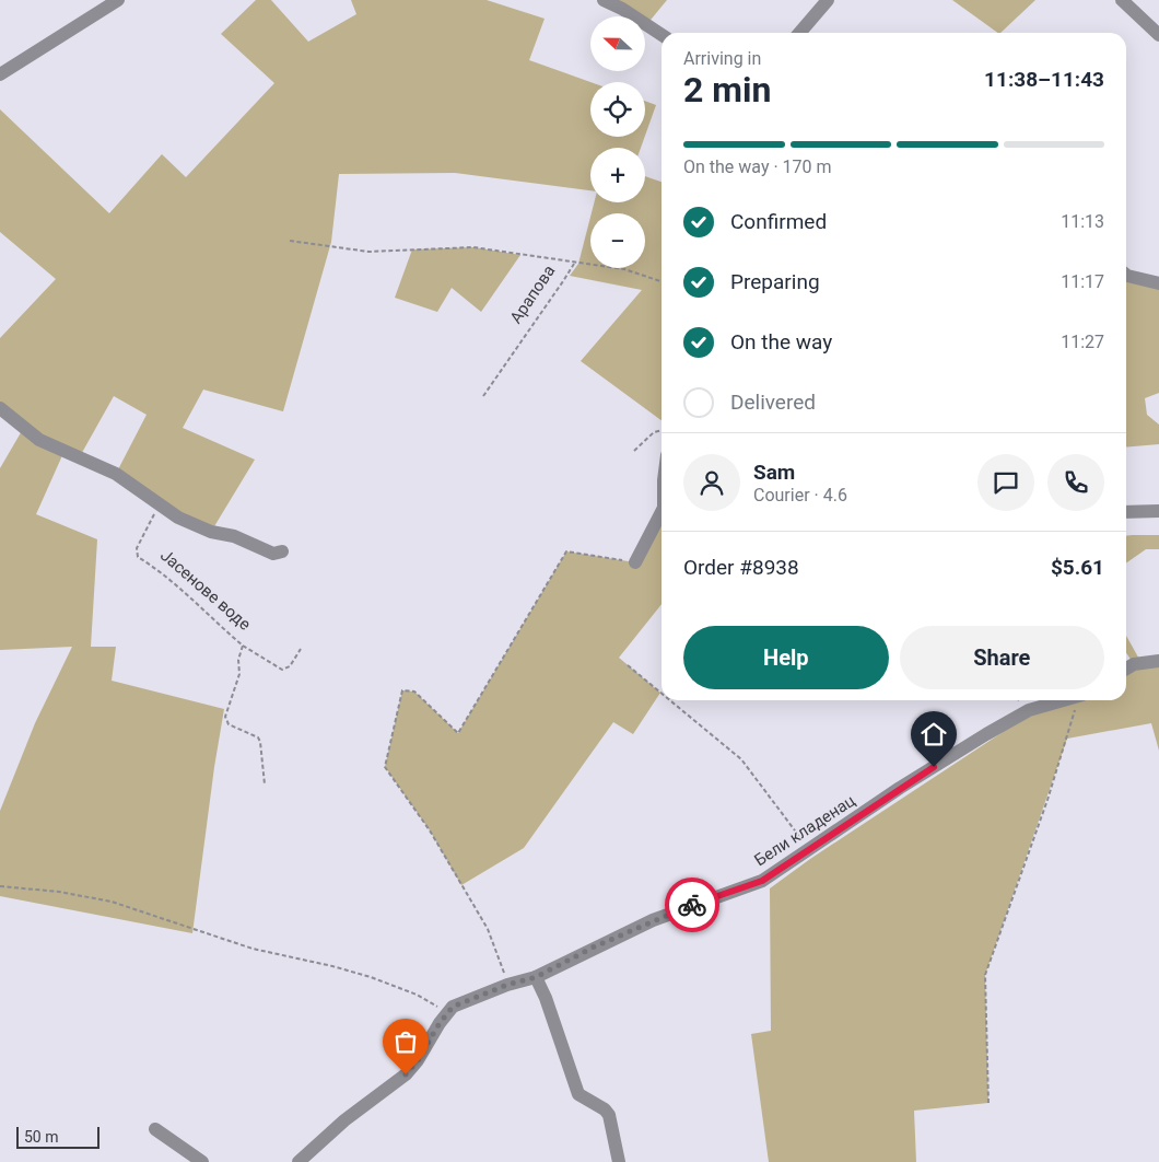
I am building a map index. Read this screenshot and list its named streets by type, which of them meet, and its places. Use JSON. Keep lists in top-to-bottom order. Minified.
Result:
{"streets":{"street":["Бели кладенац"],"path":["Арапова","Јасенове воде"]},"scale_bar":"50 m","north":"left","page":{"map_buttons":["+","−"],"heading":["2 min","Arriving in","11:38–11:43"],"panel":["Sam","Courier · 4.6","Order #8938","$5.61"],"bar":"On the way · 170 m","list":[["Confirmed","11:13"],["Preparing","11:17"],["On the way","11:27"],"Delivered"],"buttons":["Help","Share"],"scale":"50 m"}}
